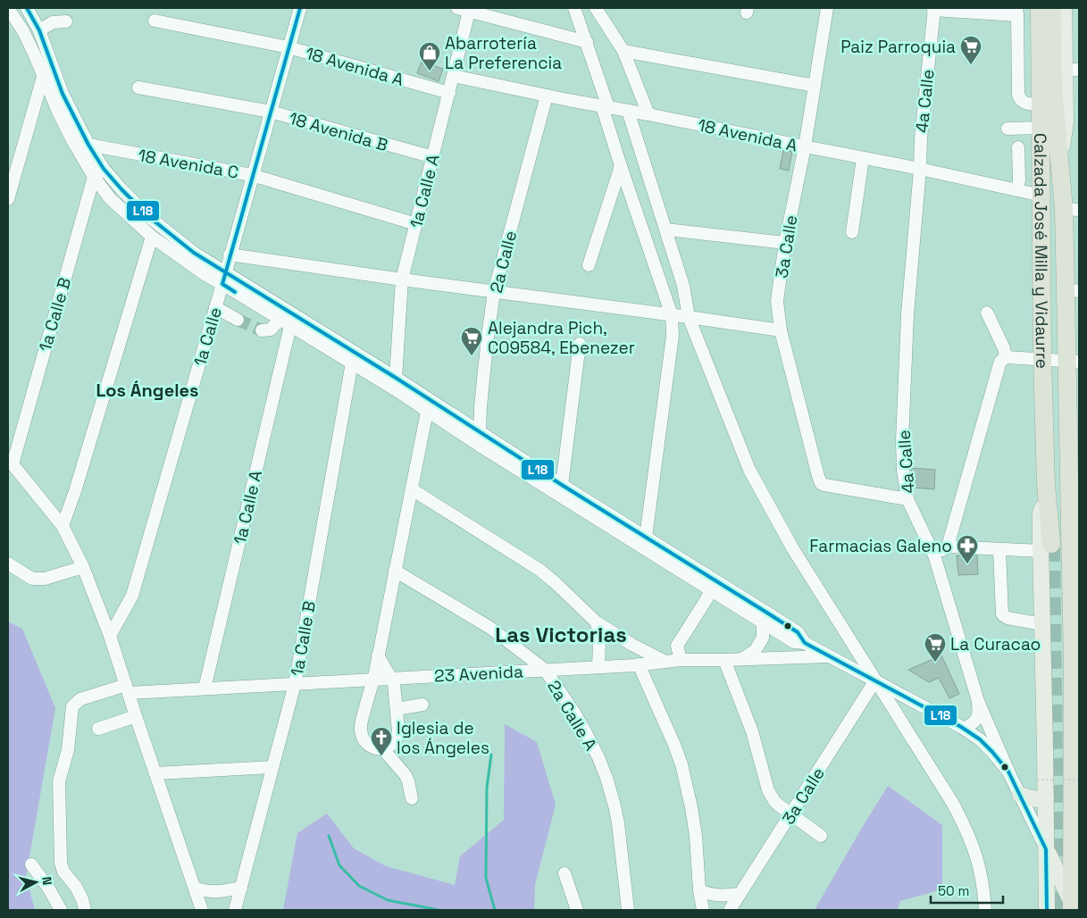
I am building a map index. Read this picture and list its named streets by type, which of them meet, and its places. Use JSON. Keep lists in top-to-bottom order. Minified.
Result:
{"streets":{"highway":["Calzada José Milla y Vidaurre"],"main road":["4a Calle"],"street":["18 Avenida A","18 Avenida B","18 Avenida C","1a Calle A","3a Calle","2a Calle","1a Calle B","1a Calle","23 Avenida","2a Calle A"]},"crossings":[["18 Avenida A","4a Calle"],["18 Avenida A","1a Calle A"],["18 Avenida A","3a Calle"],["18 Avenida A","Calzada José Milla y Vidaurre"],["18 Avenida A","2a Calle"],["18 Avenida A","1a Calle"],["4a Calle","3a Calle"],["4a Calle","Calzada José Milla y Vidaurre"],["18 Avenida B","1a Calle A"],["18 Avenida B","1a Calle"],["18 Avenida C","1a Calle A"],["18 Avenida C","1a Calle"],["1a Calle A","23 Avenida"],["1a Calle B","23 Avenida"],["23 Avenida","2a Calle A"]],"districts":["Los Ángeles","Las Victorias"],"places":{"supermarket":["Paiz Parroquia","Alejandra Pich, C09584, Ebenezer","La Curacao"],"shop":["Abarrotería La Preferencia"],"pharmacy":["Farmacias Galeno"],"church":["Iglesia de los Ángeles"]},"lines":["transit line L18"],"scale_bar":"50 m","north":"right"}
